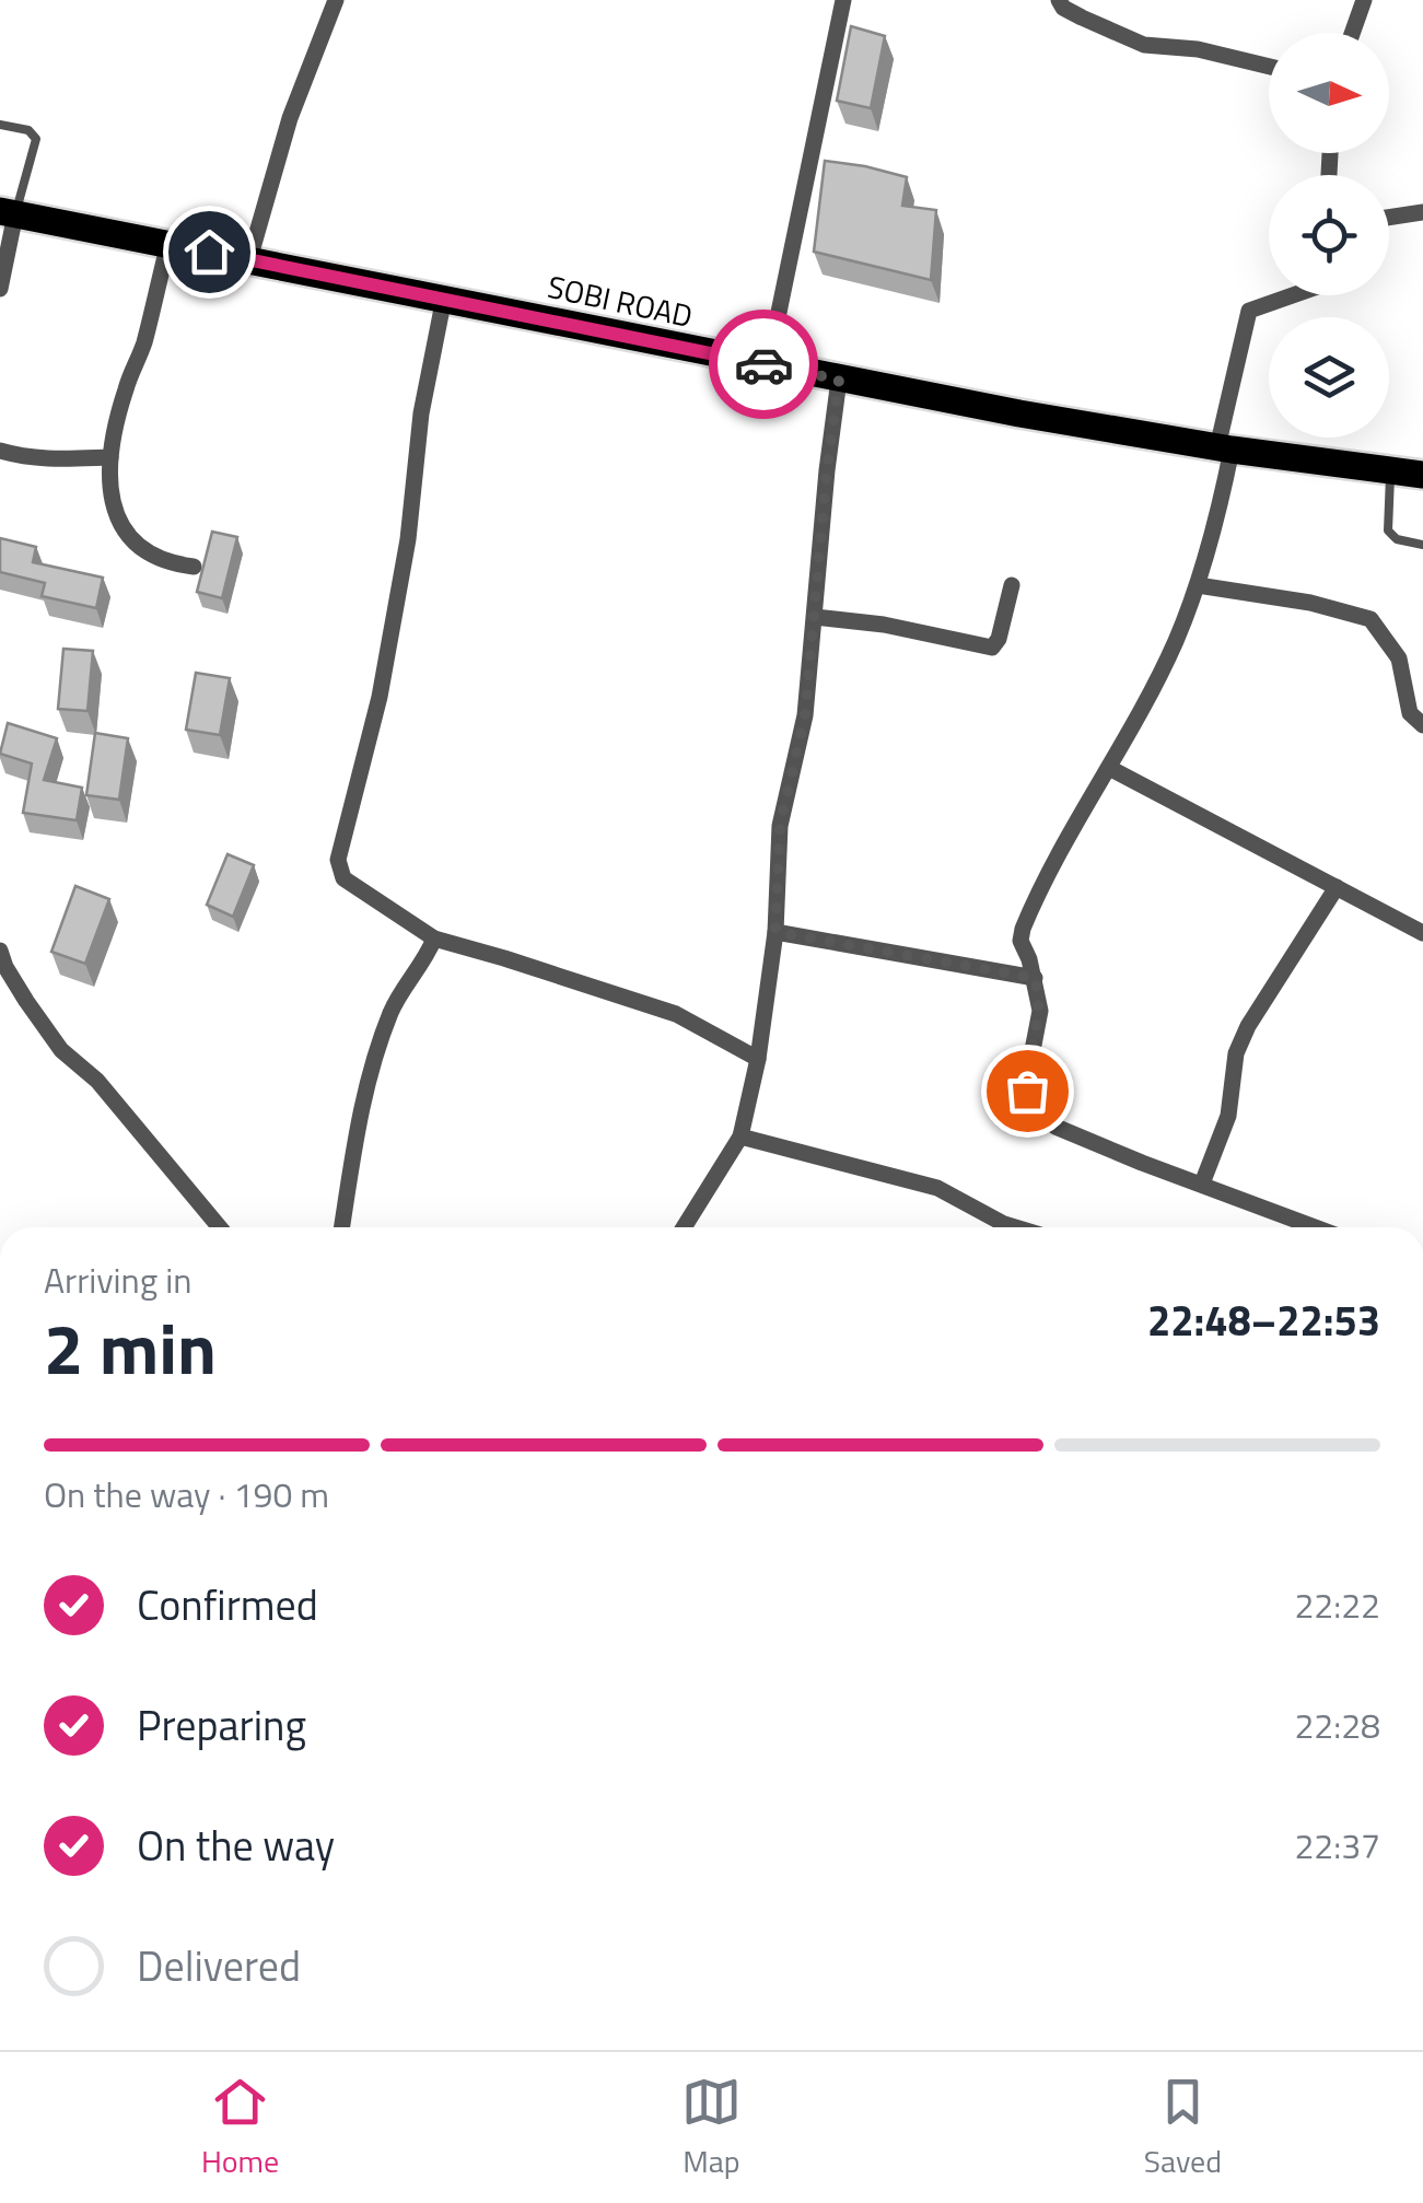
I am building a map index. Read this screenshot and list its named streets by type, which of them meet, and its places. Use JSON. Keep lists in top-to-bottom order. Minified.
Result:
{"streets":{"highway":["SOBI ROAD"]},"north":"right","page":{"heading":["2 min","Arriving in","22:48–22:53"],"bar":"On the way · 190 m","list":[["Confirmed","22:22"],["Preparing","22:28"],["On the way","22:37"],"Delivered"],"tabs":["Home","Map","Saved"]}}
